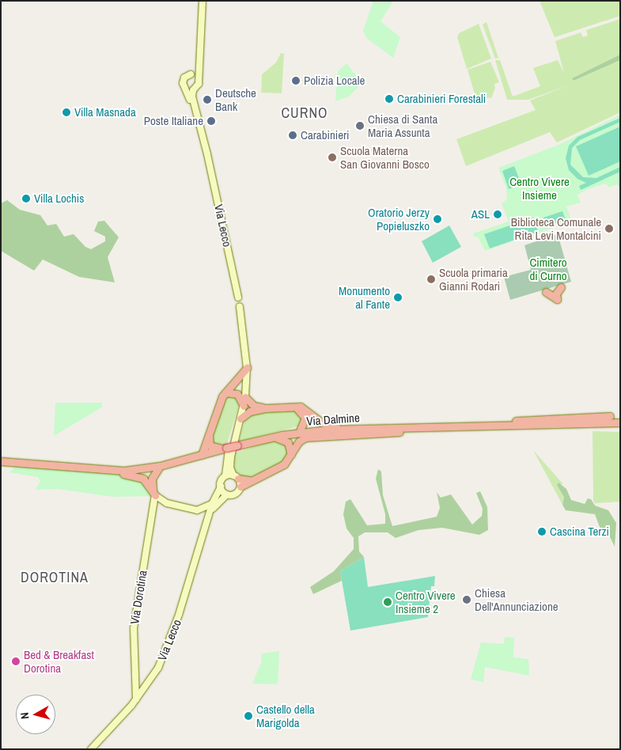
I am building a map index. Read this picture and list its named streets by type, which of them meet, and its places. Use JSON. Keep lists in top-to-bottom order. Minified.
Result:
{"streets":{"highway":["Via Dalmine"],"main road":["Via Lecco","Via Dorotina"]},"crossings":[["Via Lecco","Via Dorotina"]],"districts":["CURNO","DOROTINA"],"parks":["Centro Vivere Insieme","Cimitero di Curno"],"places":["Polizia Locale","Carabinieri Forestali","Deutsche Bank","Villa Masnada","Poste Italiane","Chiesa di Santa Maria Assunta","Carabinieri","Scuola Materna San Giovanni Bosco","Villa Lochis","ASL","Oratorio Jerzy Popieluszko","Biblioteca Comunale Rita Levi Montalcini","Scuola primaria Gianni Rodari","Monumento al Fante","Cascina Terzi","Chiesa Dell'Annunciazione","Centro Vivere Insieme 2","Bed & Breakfast Dorotina","Castello della Marigolda"],"north":"left"}
